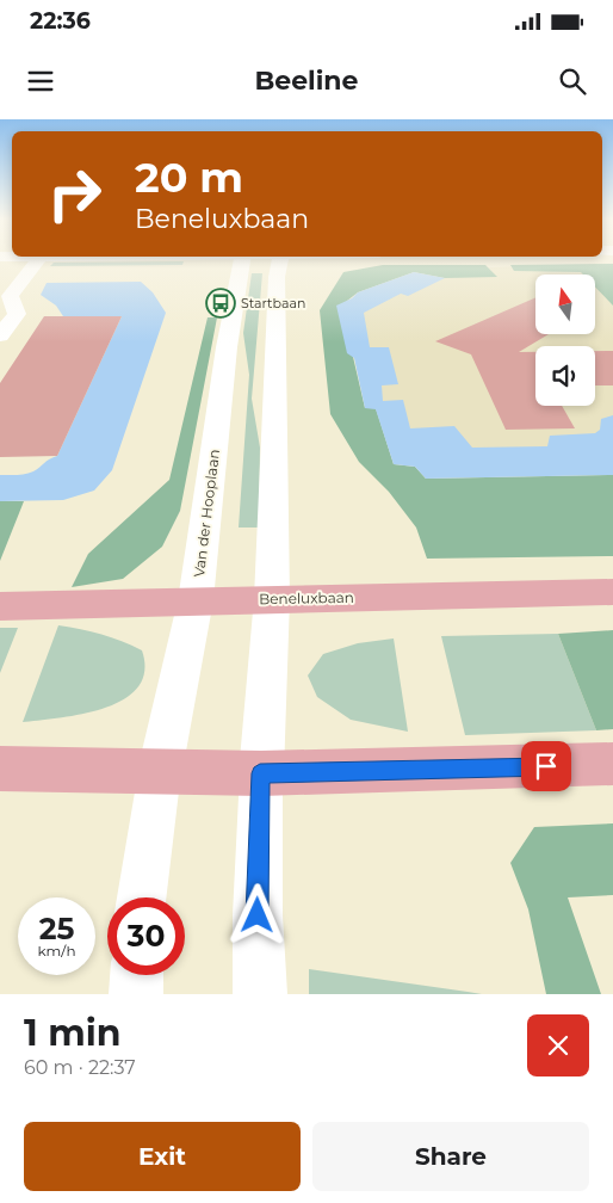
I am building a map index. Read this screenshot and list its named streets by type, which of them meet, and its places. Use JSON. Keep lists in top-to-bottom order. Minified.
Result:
{"streets":{"main road":["Beneluxbaan"],"street":["Van der Hooplaan"]},"crossings":[["Van der Hooplaan","Beneluxbaan"]],"places":{"bus stop":["Startbaan"]},"north":"top","page":{"status":"22:36","header":"Beeline","turn":["20 m","Beneluxbaan"],"speed":"25 km/h","limit":"30","heading":["1 min","60 m · 22:37"],"buttons":["Exit","Share"]}}
